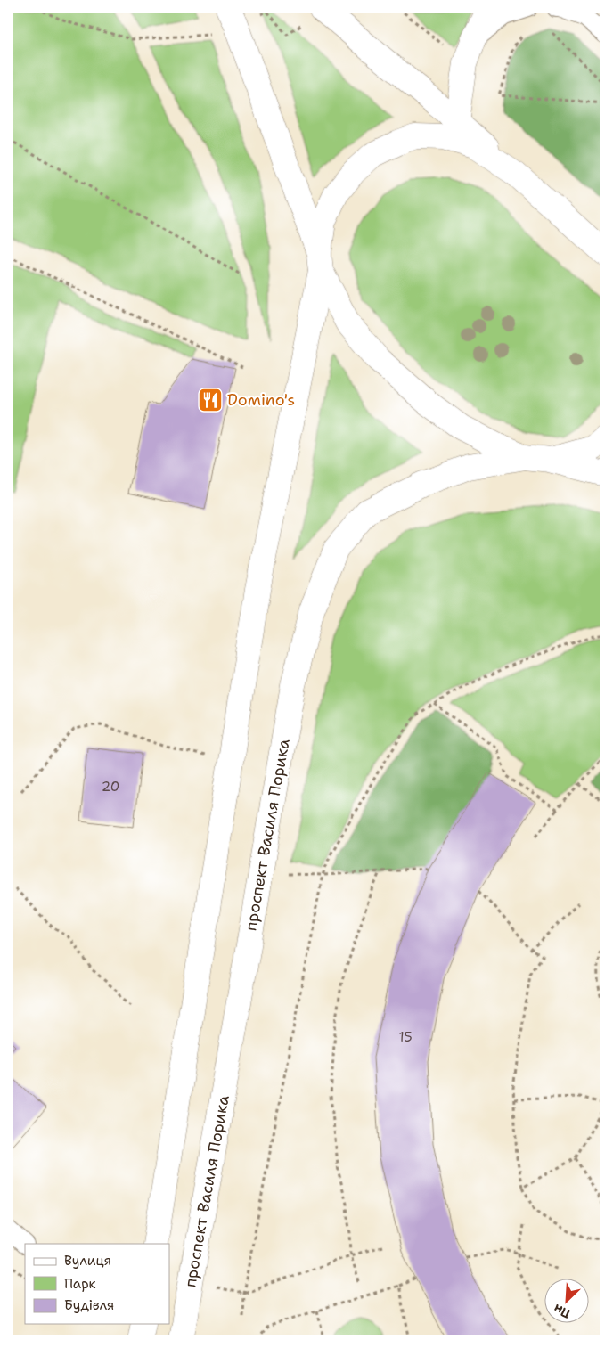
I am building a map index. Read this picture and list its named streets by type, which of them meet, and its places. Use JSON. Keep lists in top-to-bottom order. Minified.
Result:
{"streets":{"street":["проспект Василя Порика"]},"places":{"restaurant":["Domino's"]},"house_numbers":["20","15"],"legend":["Вулиця","Парк","Будівля"],"north":"bottom left"}
